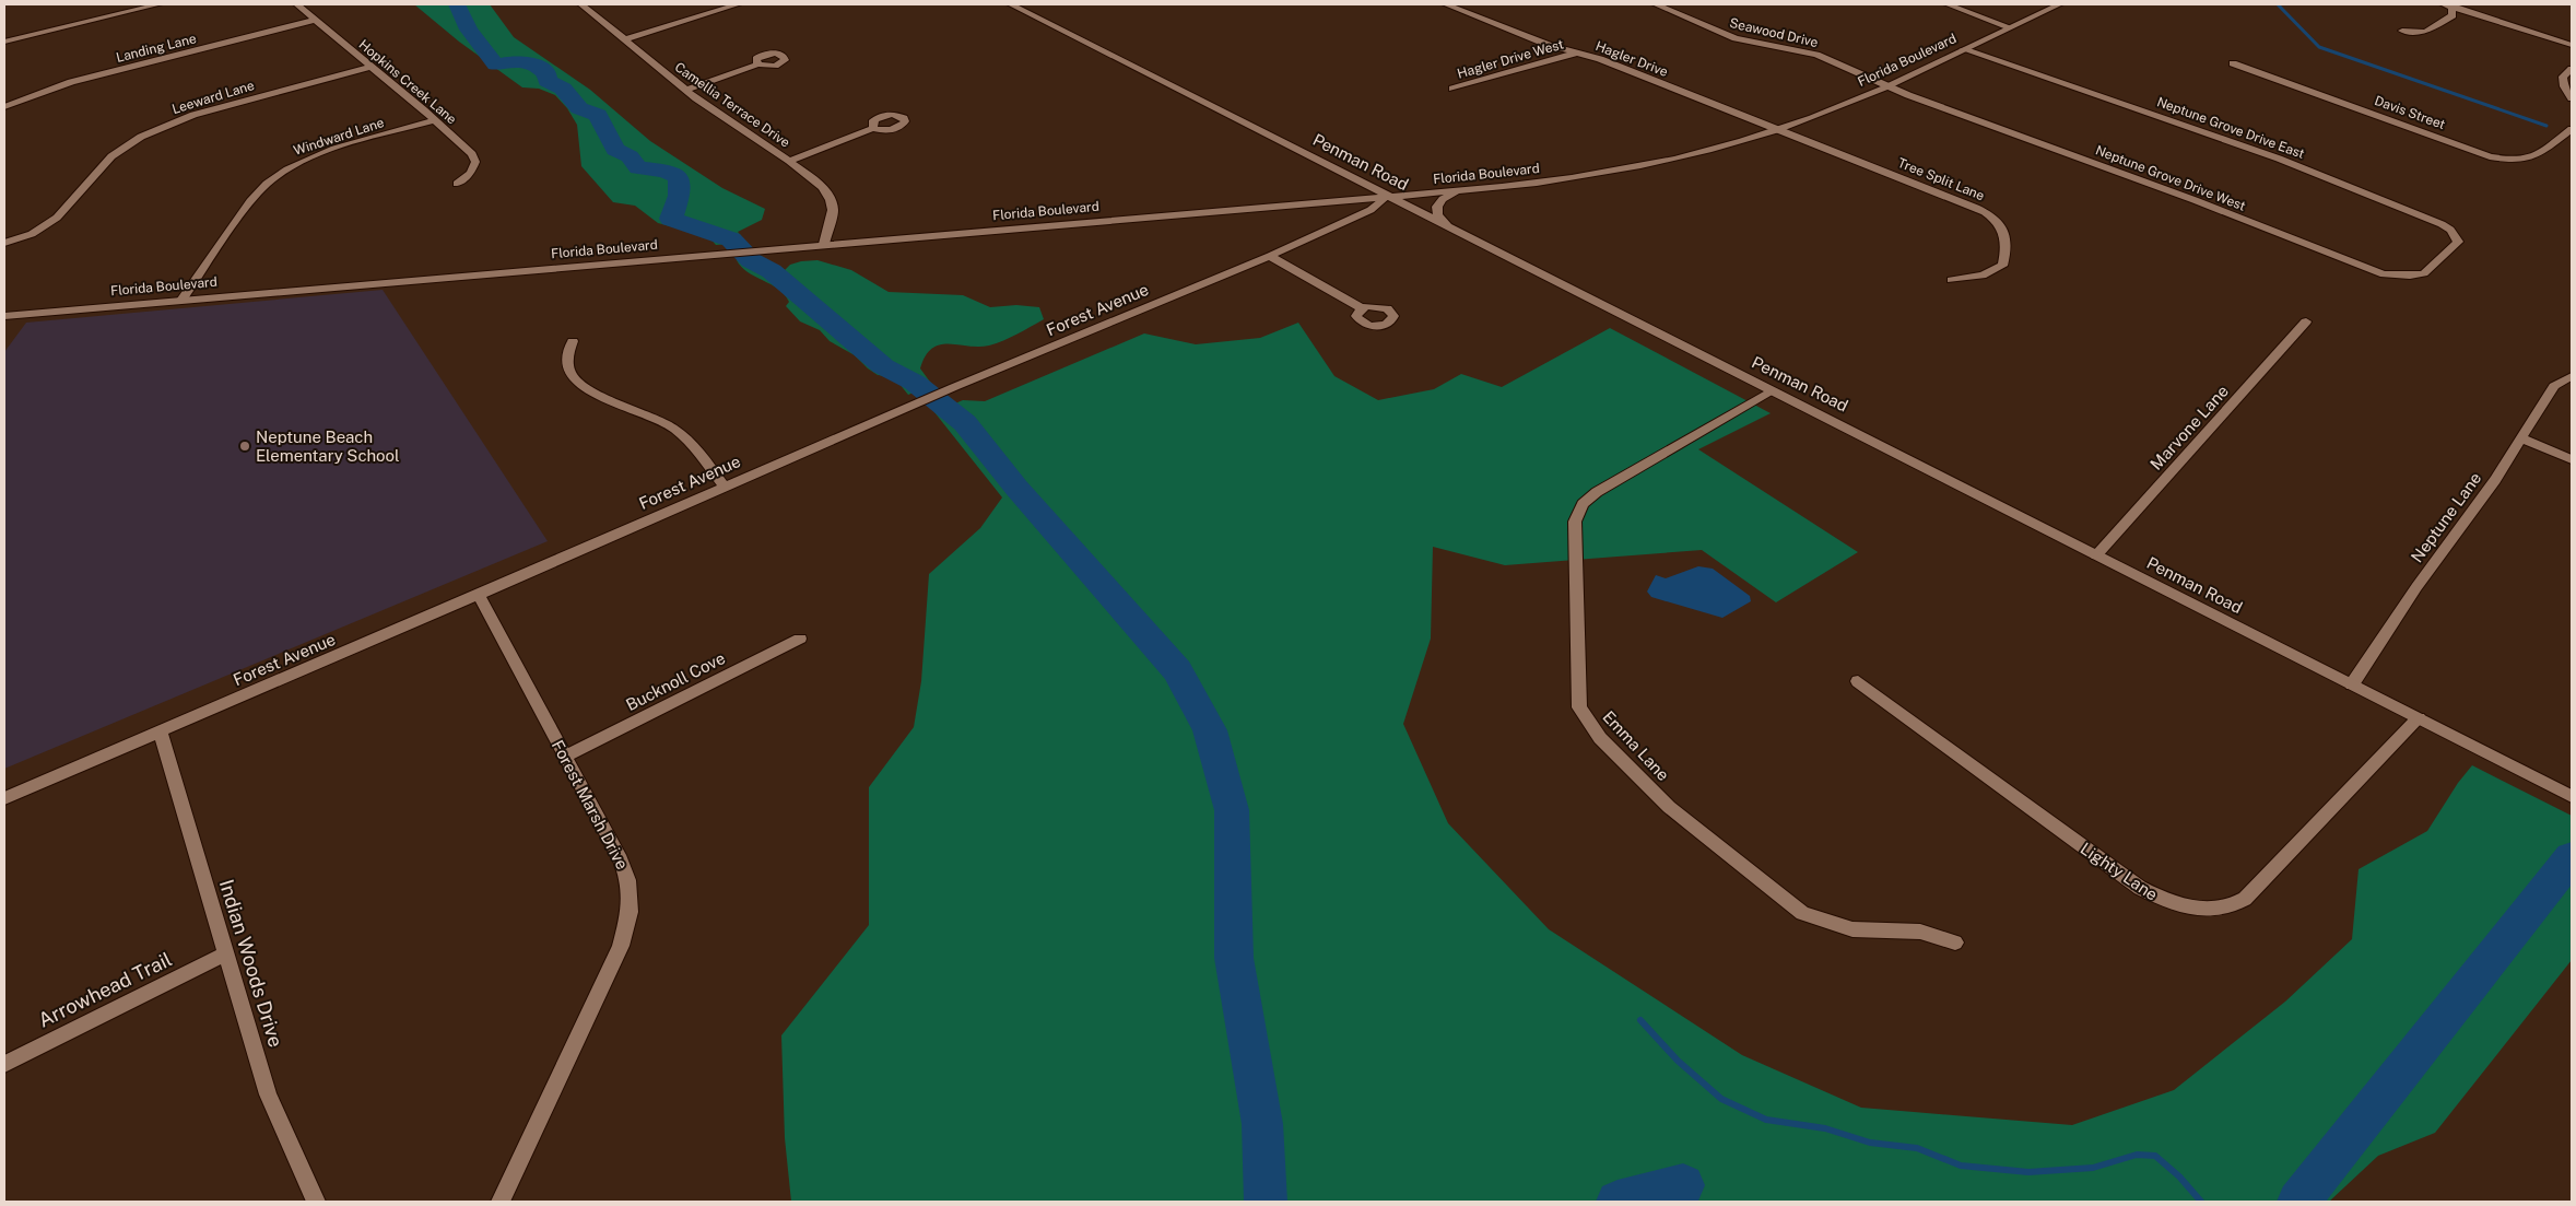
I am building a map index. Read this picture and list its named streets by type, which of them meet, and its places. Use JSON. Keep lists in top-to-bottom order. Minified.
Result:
{"streets":{"street":["Seawood Drive","Landing Lane","Hagler Drive West","Hagler Drive","Florida Boulevard","Hopkins Creek Lane","Leeward Lane","Camellia Terrace Drive","Davis Street","Neptune Grove Drive East","Windward Lane","Penman Road","Neptune Grove Drive West","Tree Split Lane","Forest Avenue","Marvone Lane","Neptune Lane","Bucknoll Cove","Emma Lane","Forest Marsh Drive","Lighty Lane","Indian Woods Drive","Arrowhead Trail"]},"crossings":[["Seawood Drive","Florida Boulevard"],["Seawood Drive","Neptune Grove Drive West"],["Landing Lane","Hopkins Creek Lane"],["Hagler Drive West","Hagler Drive"],["Hagler Drive","Florida Boulevard"],["Hagler Drive","Tree Split Lane"],["Florida Boulevard","Camellia Terrace Drive"],["Florida Boulevard","Neptune Grove Drive East"],["Florida Boulevard","Windward Lane"],["Florida Boulevard","Penman Road"],["Florida Boulevard","Neptune Grove Drive West"],["Florida Boulevard","Tree Split Lane"],["Florida Boulevard","Forest Avenue"],["Hopkins Creek Lane","Leeward Lane"],["Hopkins Creek Lane","Windward Lane"],["Neptune Grove Drive East","Neptune Grove Drive West"],["Penman Road","Forest Avenue"],["Penman Road","Marvone Lane"],["Penman Road","Neptune Lane"],["Penman Road","Emma Lane"],["Penman Road","Lighty Lane"],["Forest Avenue","Forest Marsh Drive"],["Forest Avenue","Indian Woods Drive"],["Bucknoll Cove","Forest Marsh Drive"],["Indian Woods Drive","Arrowhead Trail"]],"places":["Neptune Beach Elementary School"]}
